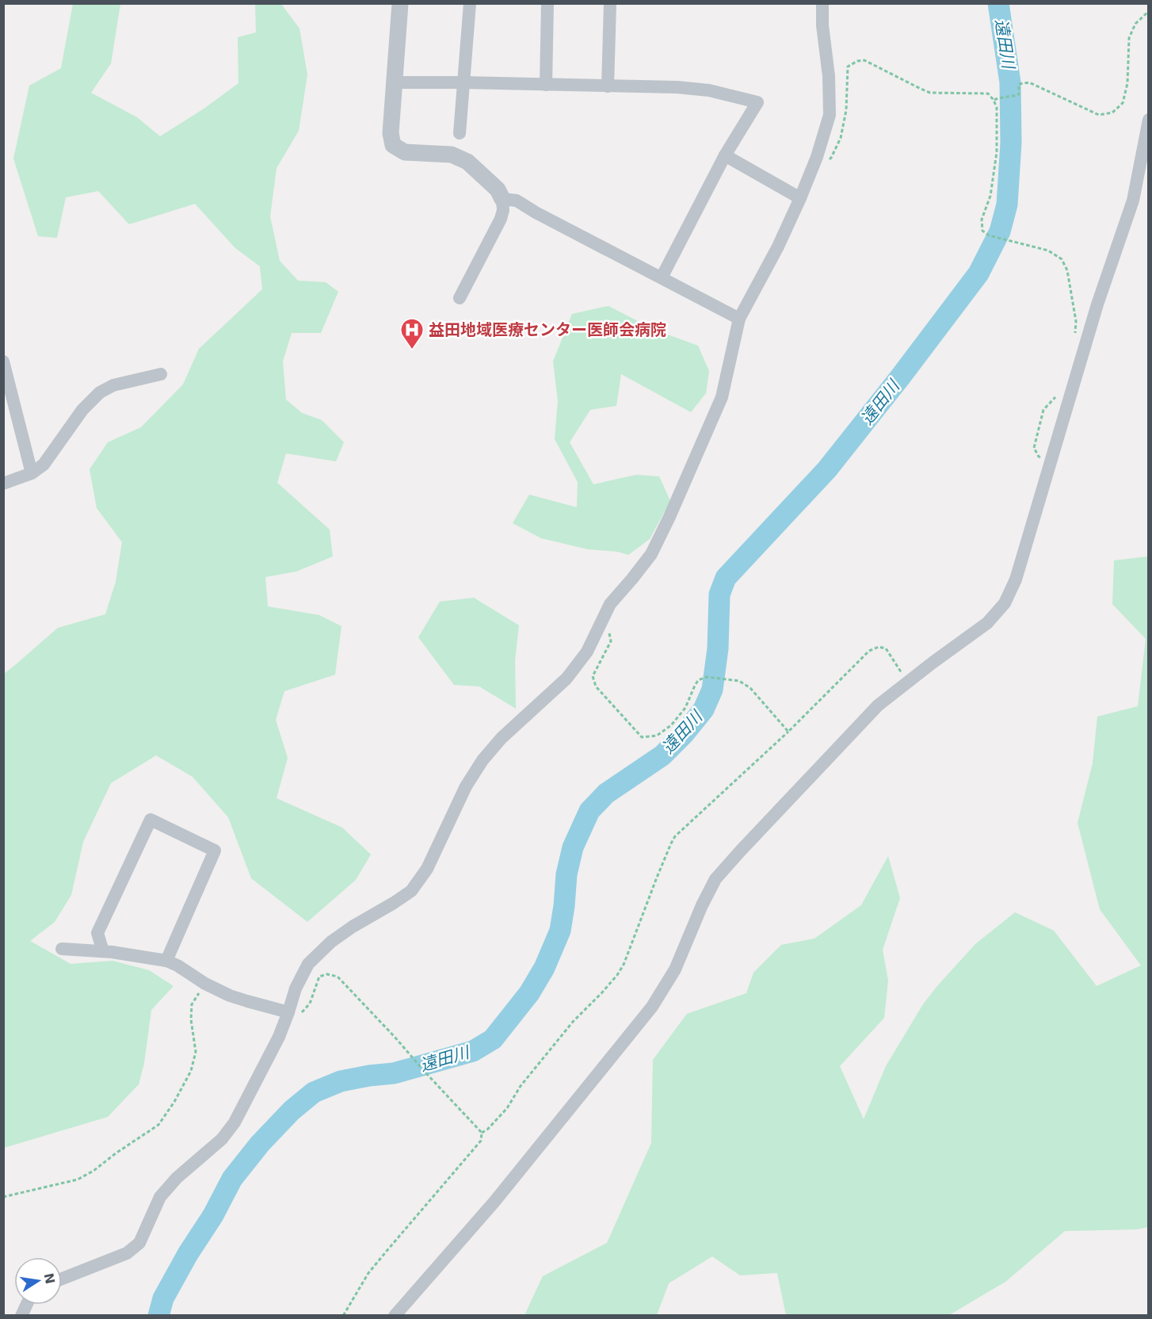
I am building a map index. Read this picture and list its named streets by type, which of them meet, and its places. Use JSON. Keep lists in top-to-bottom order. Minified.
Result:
{"water":["遠田川"],"places":{"hospital":["益田地域医療センター医師会病院"]},"north":"right"}
